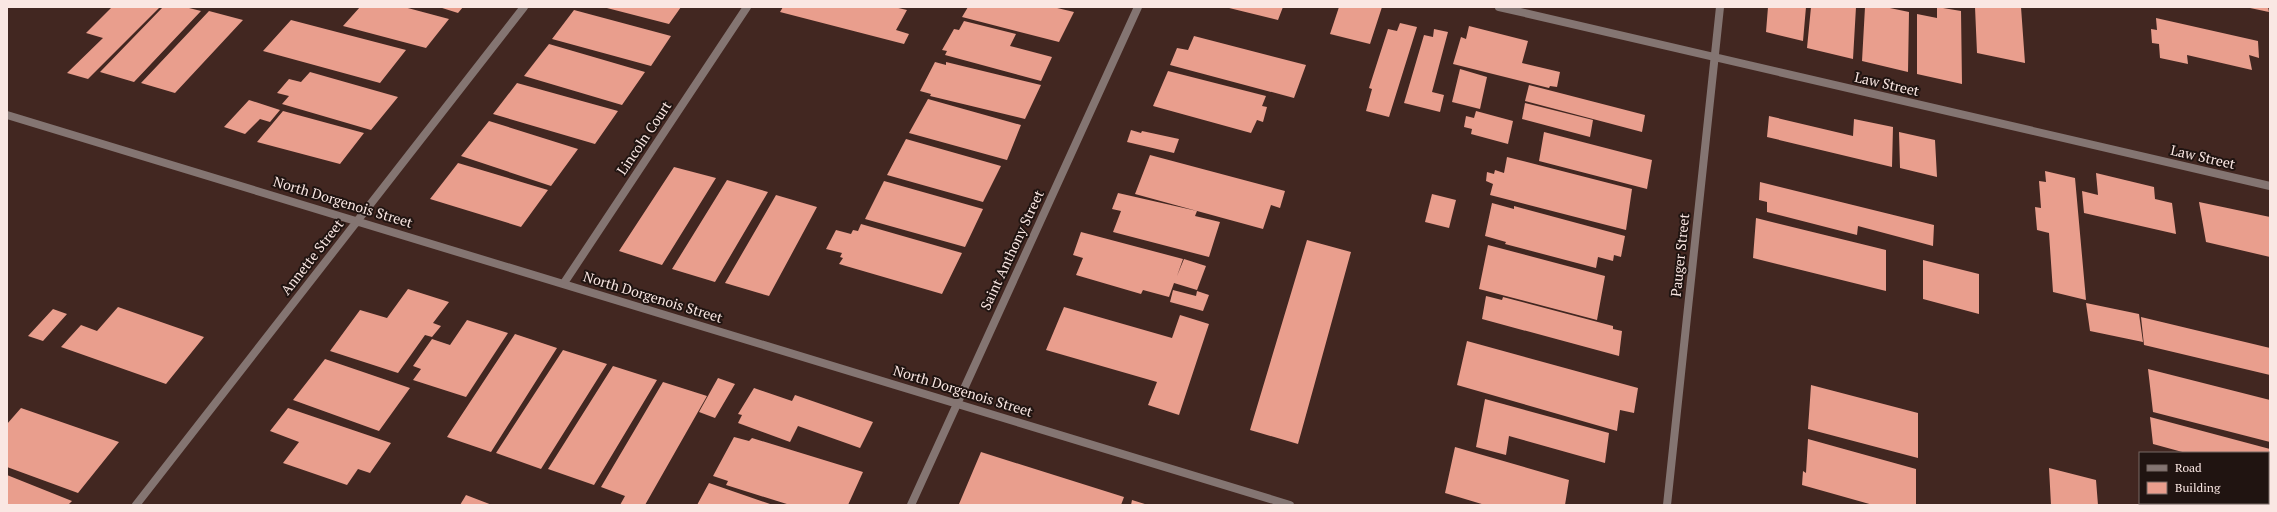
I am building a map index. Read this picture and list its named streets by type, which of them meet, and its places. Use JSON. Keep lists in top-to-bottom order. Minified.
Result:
{"streets":{"street":["Law Street","Lincoln Court","North Dorgenois Street","Saint Anthony Street","Pauger Street","Annette Street"]},"crossings":[["Law Street","Pauger Street"],["Lincoln Court","North Dorgenois Street"],["North Dorgenois Street","Saint Anthony Street"],["North Dorgenois Street","Annette Street"]],"legend":["Road","Building"]}
